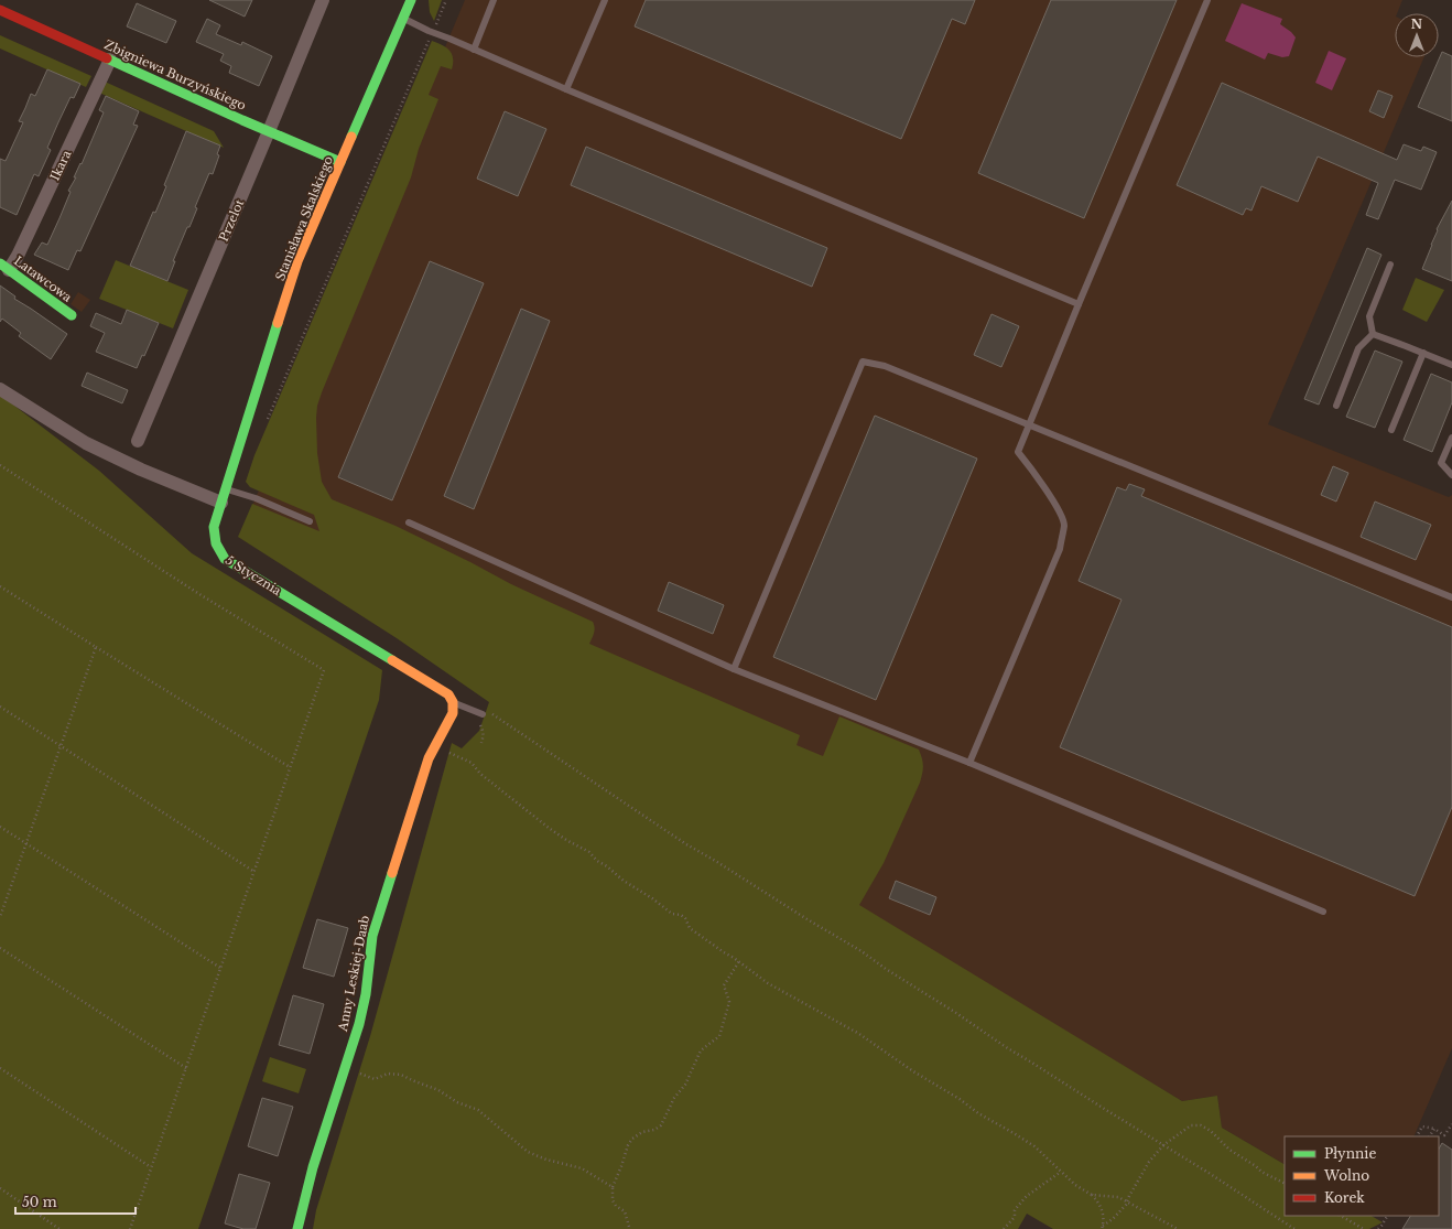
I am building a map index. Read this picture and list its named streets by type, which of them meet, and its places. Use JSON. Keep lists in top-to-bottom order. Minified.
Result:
{"streets":{"street":["Zbigniewa Burzyńskiego","Ikara","Stanisława Skalskiego","Przelot","Latawcowa","5 Stycznia","Anny Leskiej-Daab"]},"crossings":[["Zbigniewa Burzyńskiego","Ikara"],["Zbigniewa Burzyńskiego","Stanisława Skalskiego"],["Zbigniewa Burzyńskiego","Przelot"],["Ikara","Latawcowa"],["Stanisława Skalskiego","5 Stycznia"],["5 Stycznia","Anny Leskiej-Daab"]],"legend":["Płynnie","Wolno","Korek"],"scale_bar":"50 m","north":"top"}
